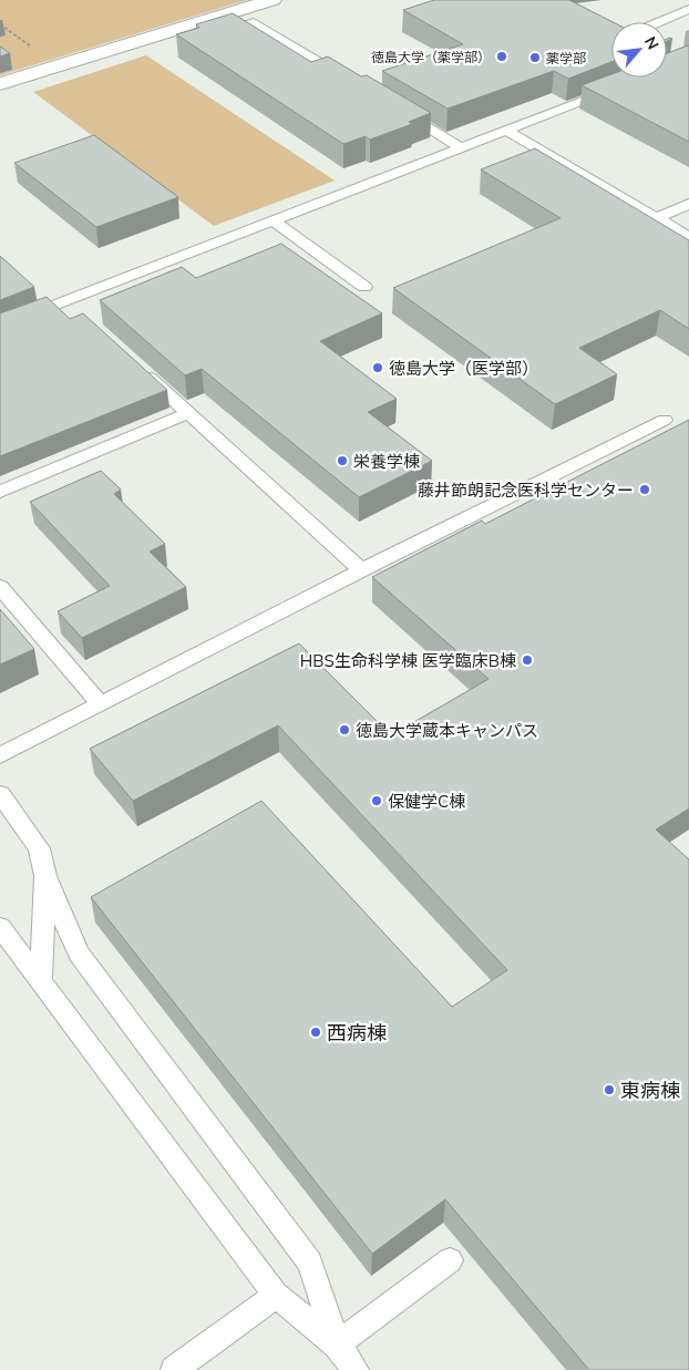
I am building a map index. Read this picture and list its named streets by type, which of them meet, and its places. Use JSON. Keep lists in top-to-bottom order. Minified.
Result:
{"places":["徳島大学（薬学部）","薬学部","徳島大学（医学部）","栄養学棟","藤井節朗記念医科学センター","HBS生命科学棟 医学臨床B棟","徳島大学蔵本キャンパス","保健学C棟","西病棟","東病棟"],"north":"top right"}
